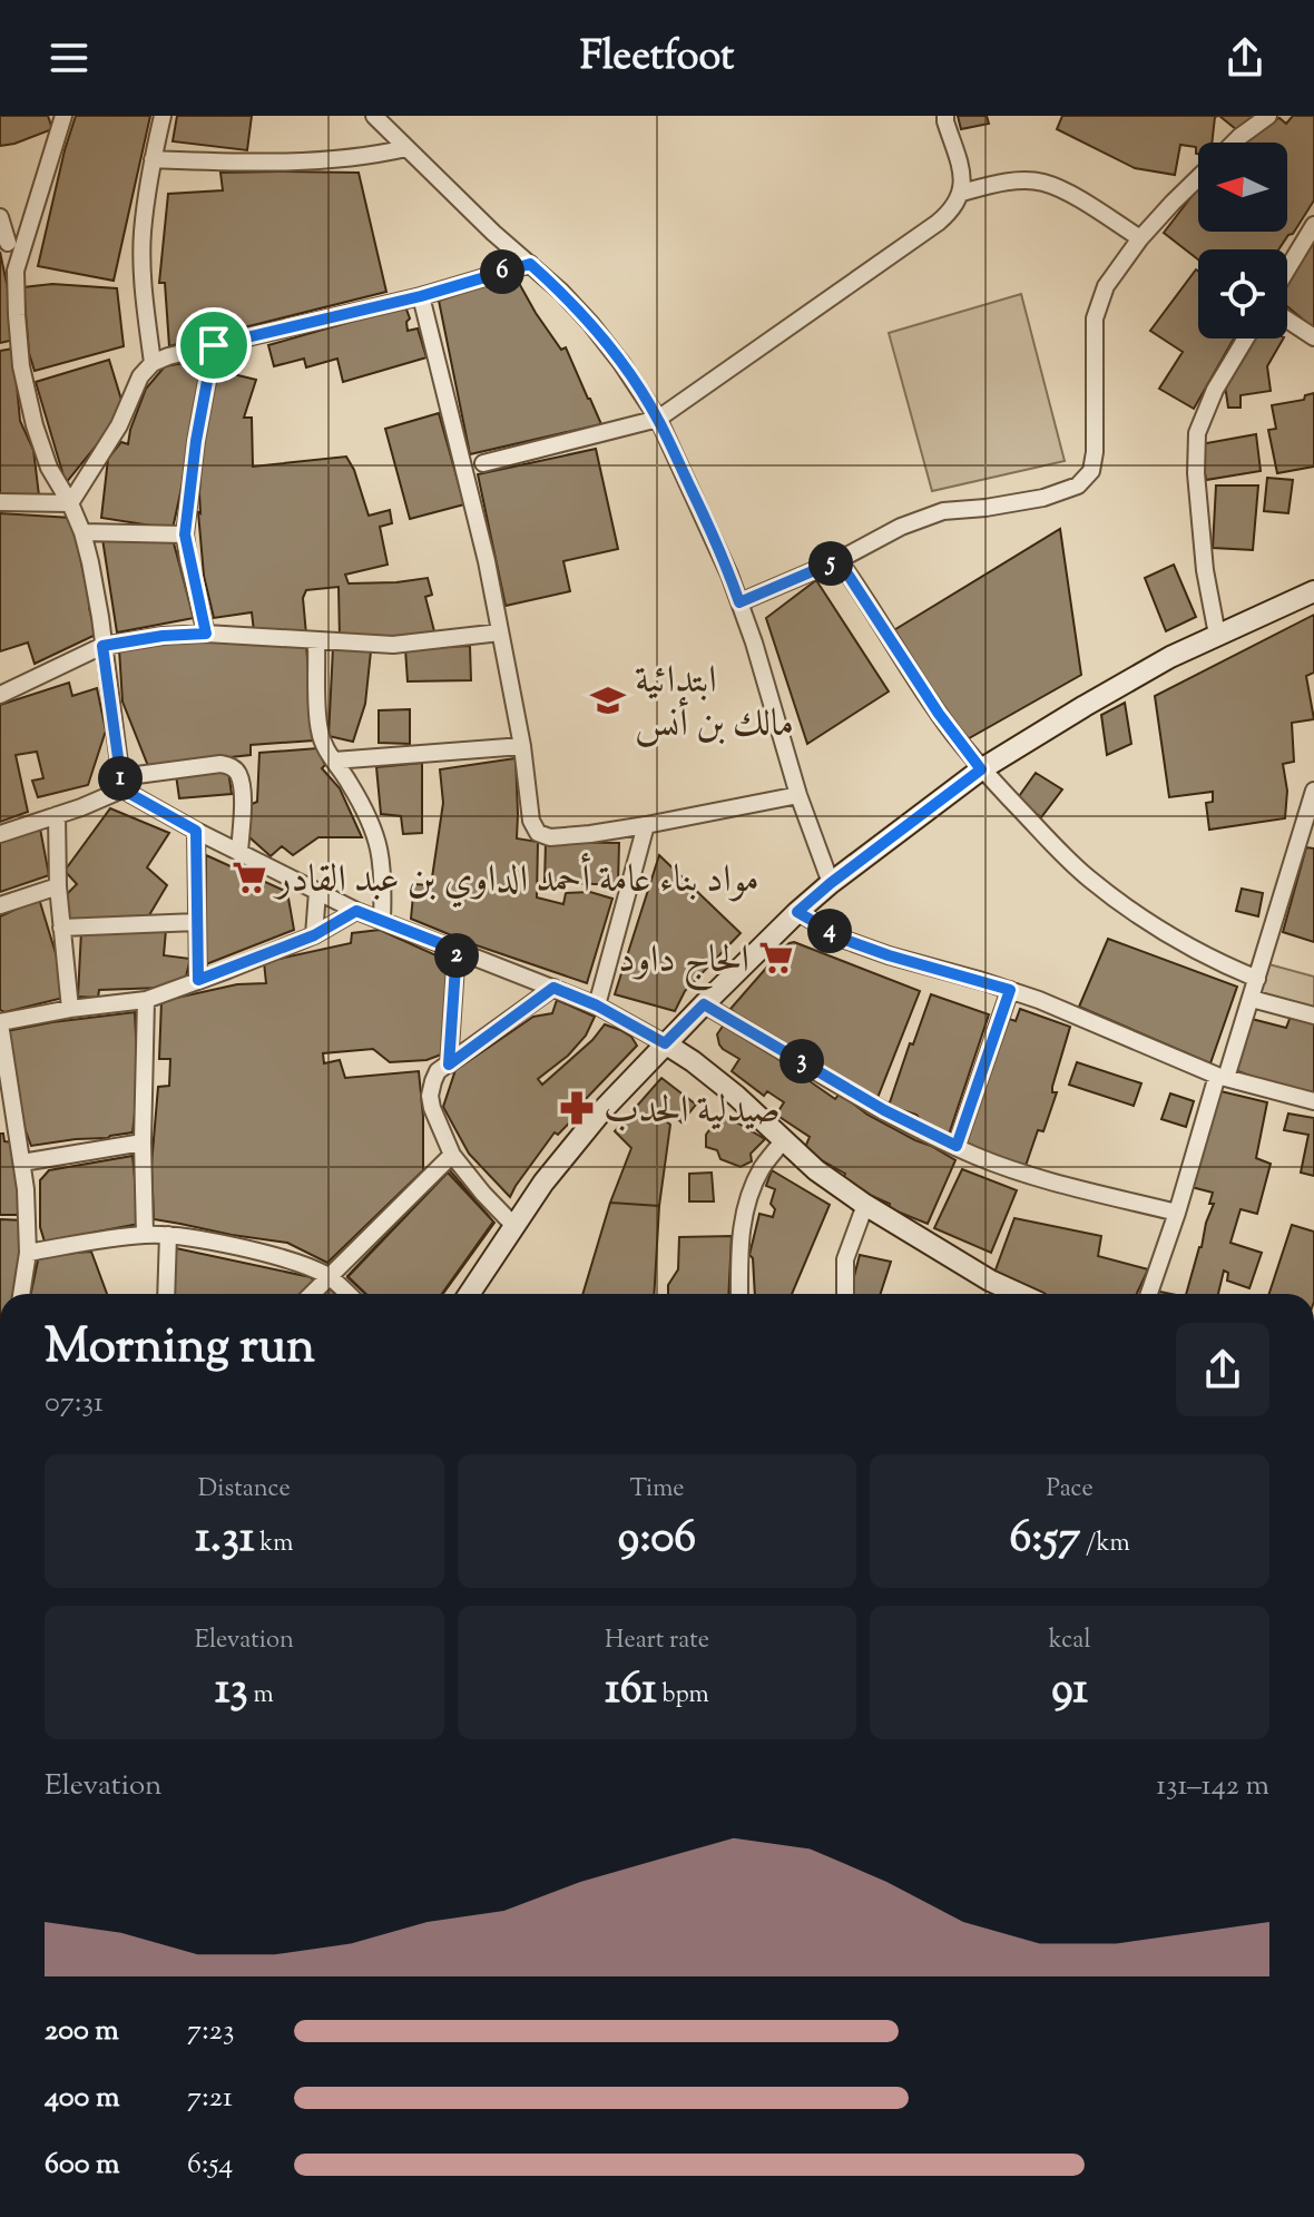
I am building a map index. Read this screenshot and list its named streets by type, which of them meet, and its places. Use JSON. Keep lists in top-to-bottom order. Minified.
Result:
{"places":{"school or university":["ابتدائية مالك بن أنس"],"supermarket":["مواد بناء عامة أحمد الداوي بن عبد القادر","الحاج داود"],"pharmacy":["صيدلية الحدب"]},"north":"left","page":{"header":"Fleetfoot","pins":["6","5","1","4","2","3"],"heading":["Morning run","07:31"],"stats":[["Distance","1.31 km"],["Time","9:06"],["Pace","6:57 /km"],["Elevation","13 m"],["Heart rate","161 bpm"],["kcal","91"]],"chart":["Elevation","131–142 m"],"list":[{"name":"200 m","note":"7:23"},{"name":"400 m","note":"7:21"},{"name":"600 m","note":"6:54"}]}}
